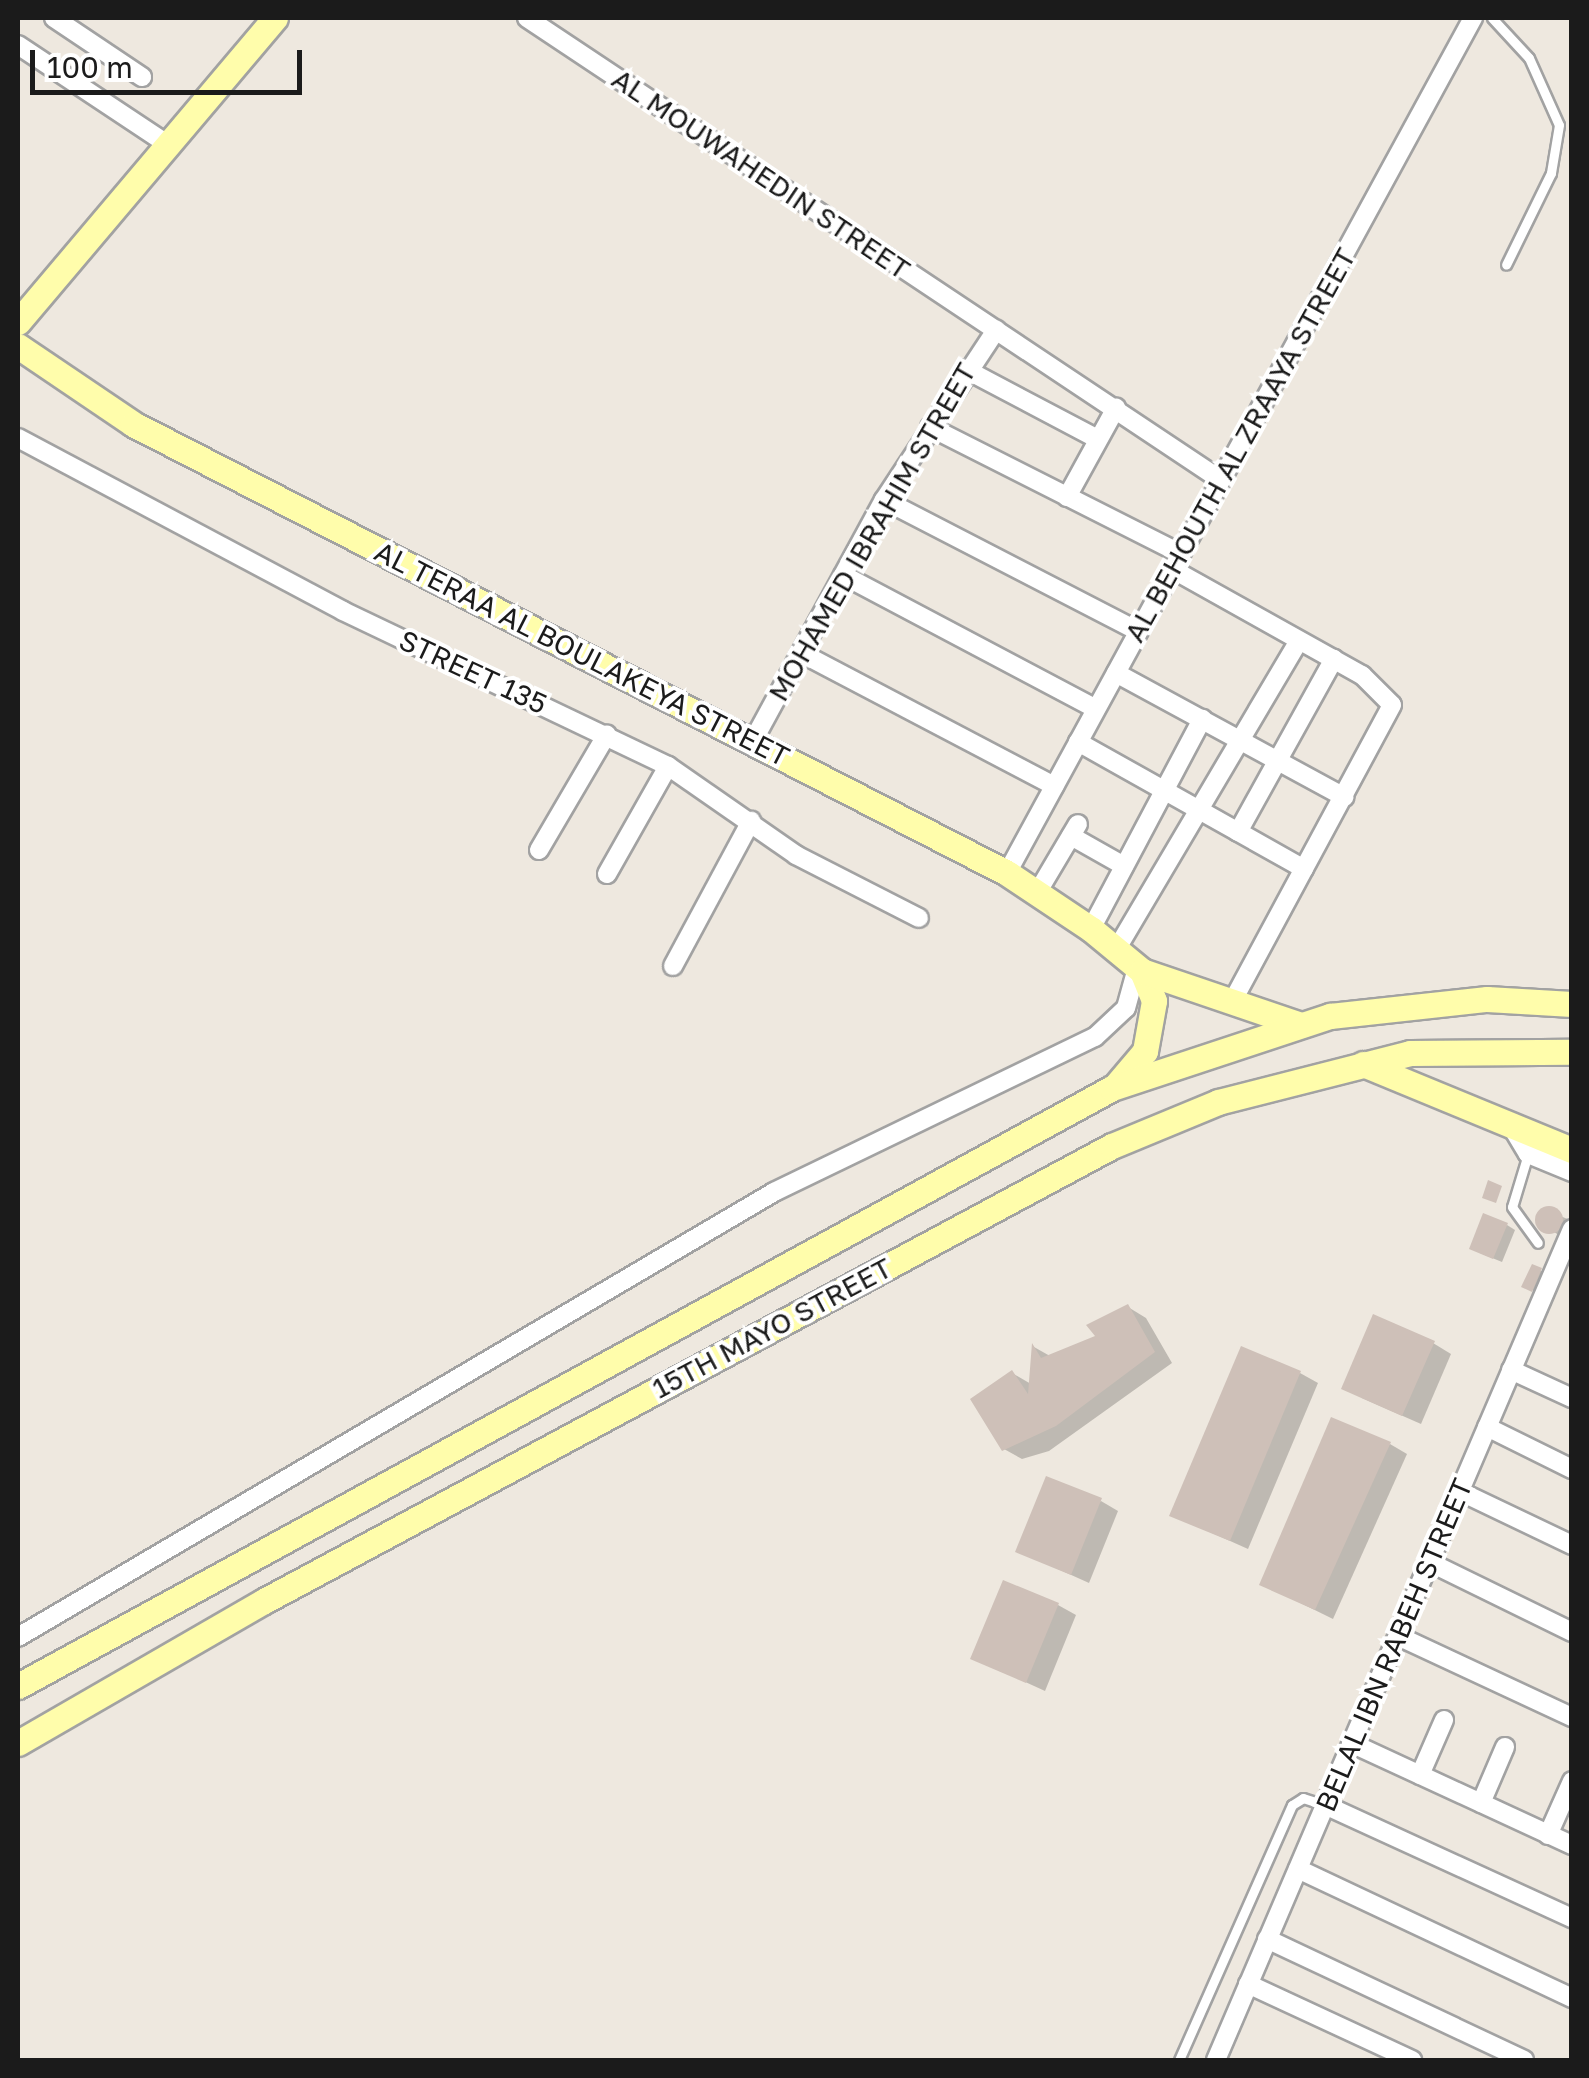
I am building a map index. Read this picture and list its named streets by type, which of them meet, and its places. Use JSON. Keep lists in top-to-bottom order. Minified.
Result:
{"streets":{"main road":["AL TERAA AL BOULAKEYA STREET","15TH MAYO STREET"],"street":["AL MOUWAHEDIN STREET","AL BEHOUTH AL ZRAAYA STREET","MOHAMED IBRAHIM STREET","STREET 135","BELAL IBN RABEH STREET"]},"crossings":[["AL MOUWAHEDIN STREET","AL BEHOUTH AL ZRAAYA STREET"],["AL MOUWAHEDIN STREET","MOHAMED IBRAHIM STREET"],["AL BEHOUTH AL ZRAAYA STREET","AL TERAA AL BOULAKEYA STREET"],["MOHAMED IBRAHIM STREET","AL TERAA AL BOULAKEYA STREET"],["AL TERAA AL BOULAKEYA STREET","15TH MAYO STREET"]],"scale_bar":"100 m"}
